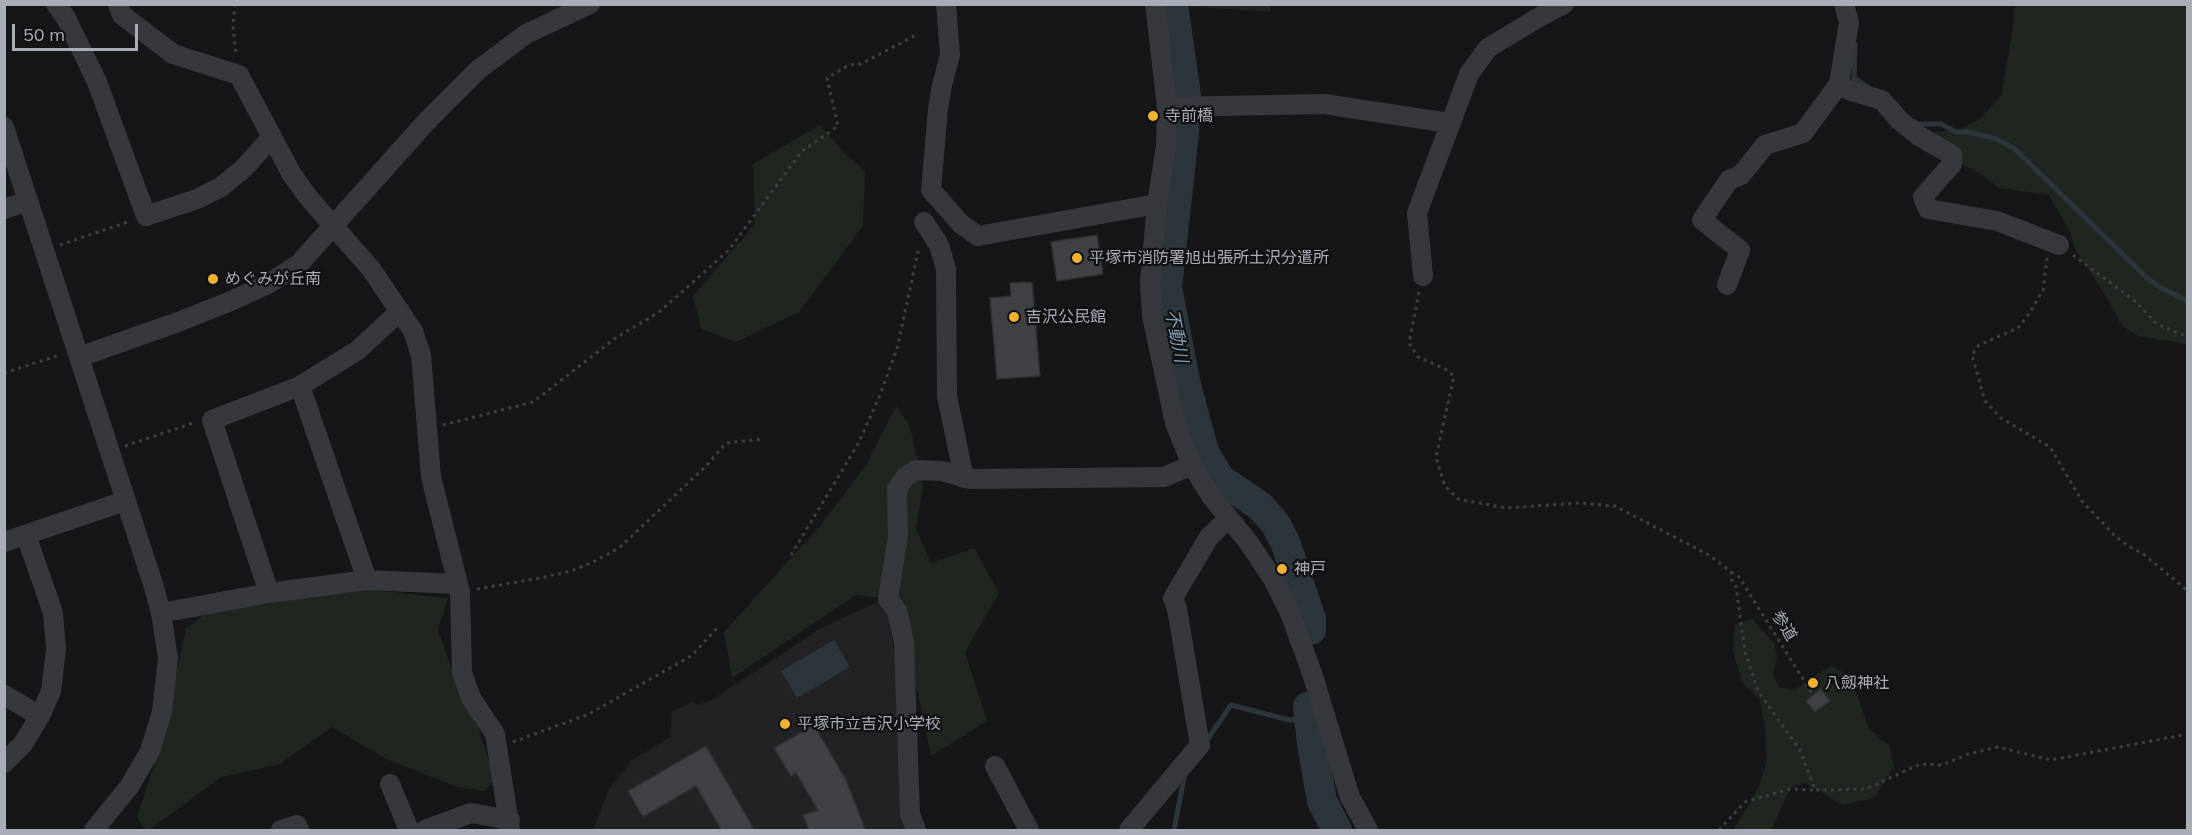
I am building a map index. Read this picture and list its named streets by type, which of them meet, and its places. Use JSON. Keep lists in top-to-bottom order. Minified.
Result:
{"streets":{"path":["参道"]},"water":["不動川"],"places":["寺前橋","平塚市消防署旭出張所土沢分遣所","めぐみが丘南","吉沢公民館","神戸","八劔神社","平塚市立吉沢小学校"],"scale_bar":"50 m"}
